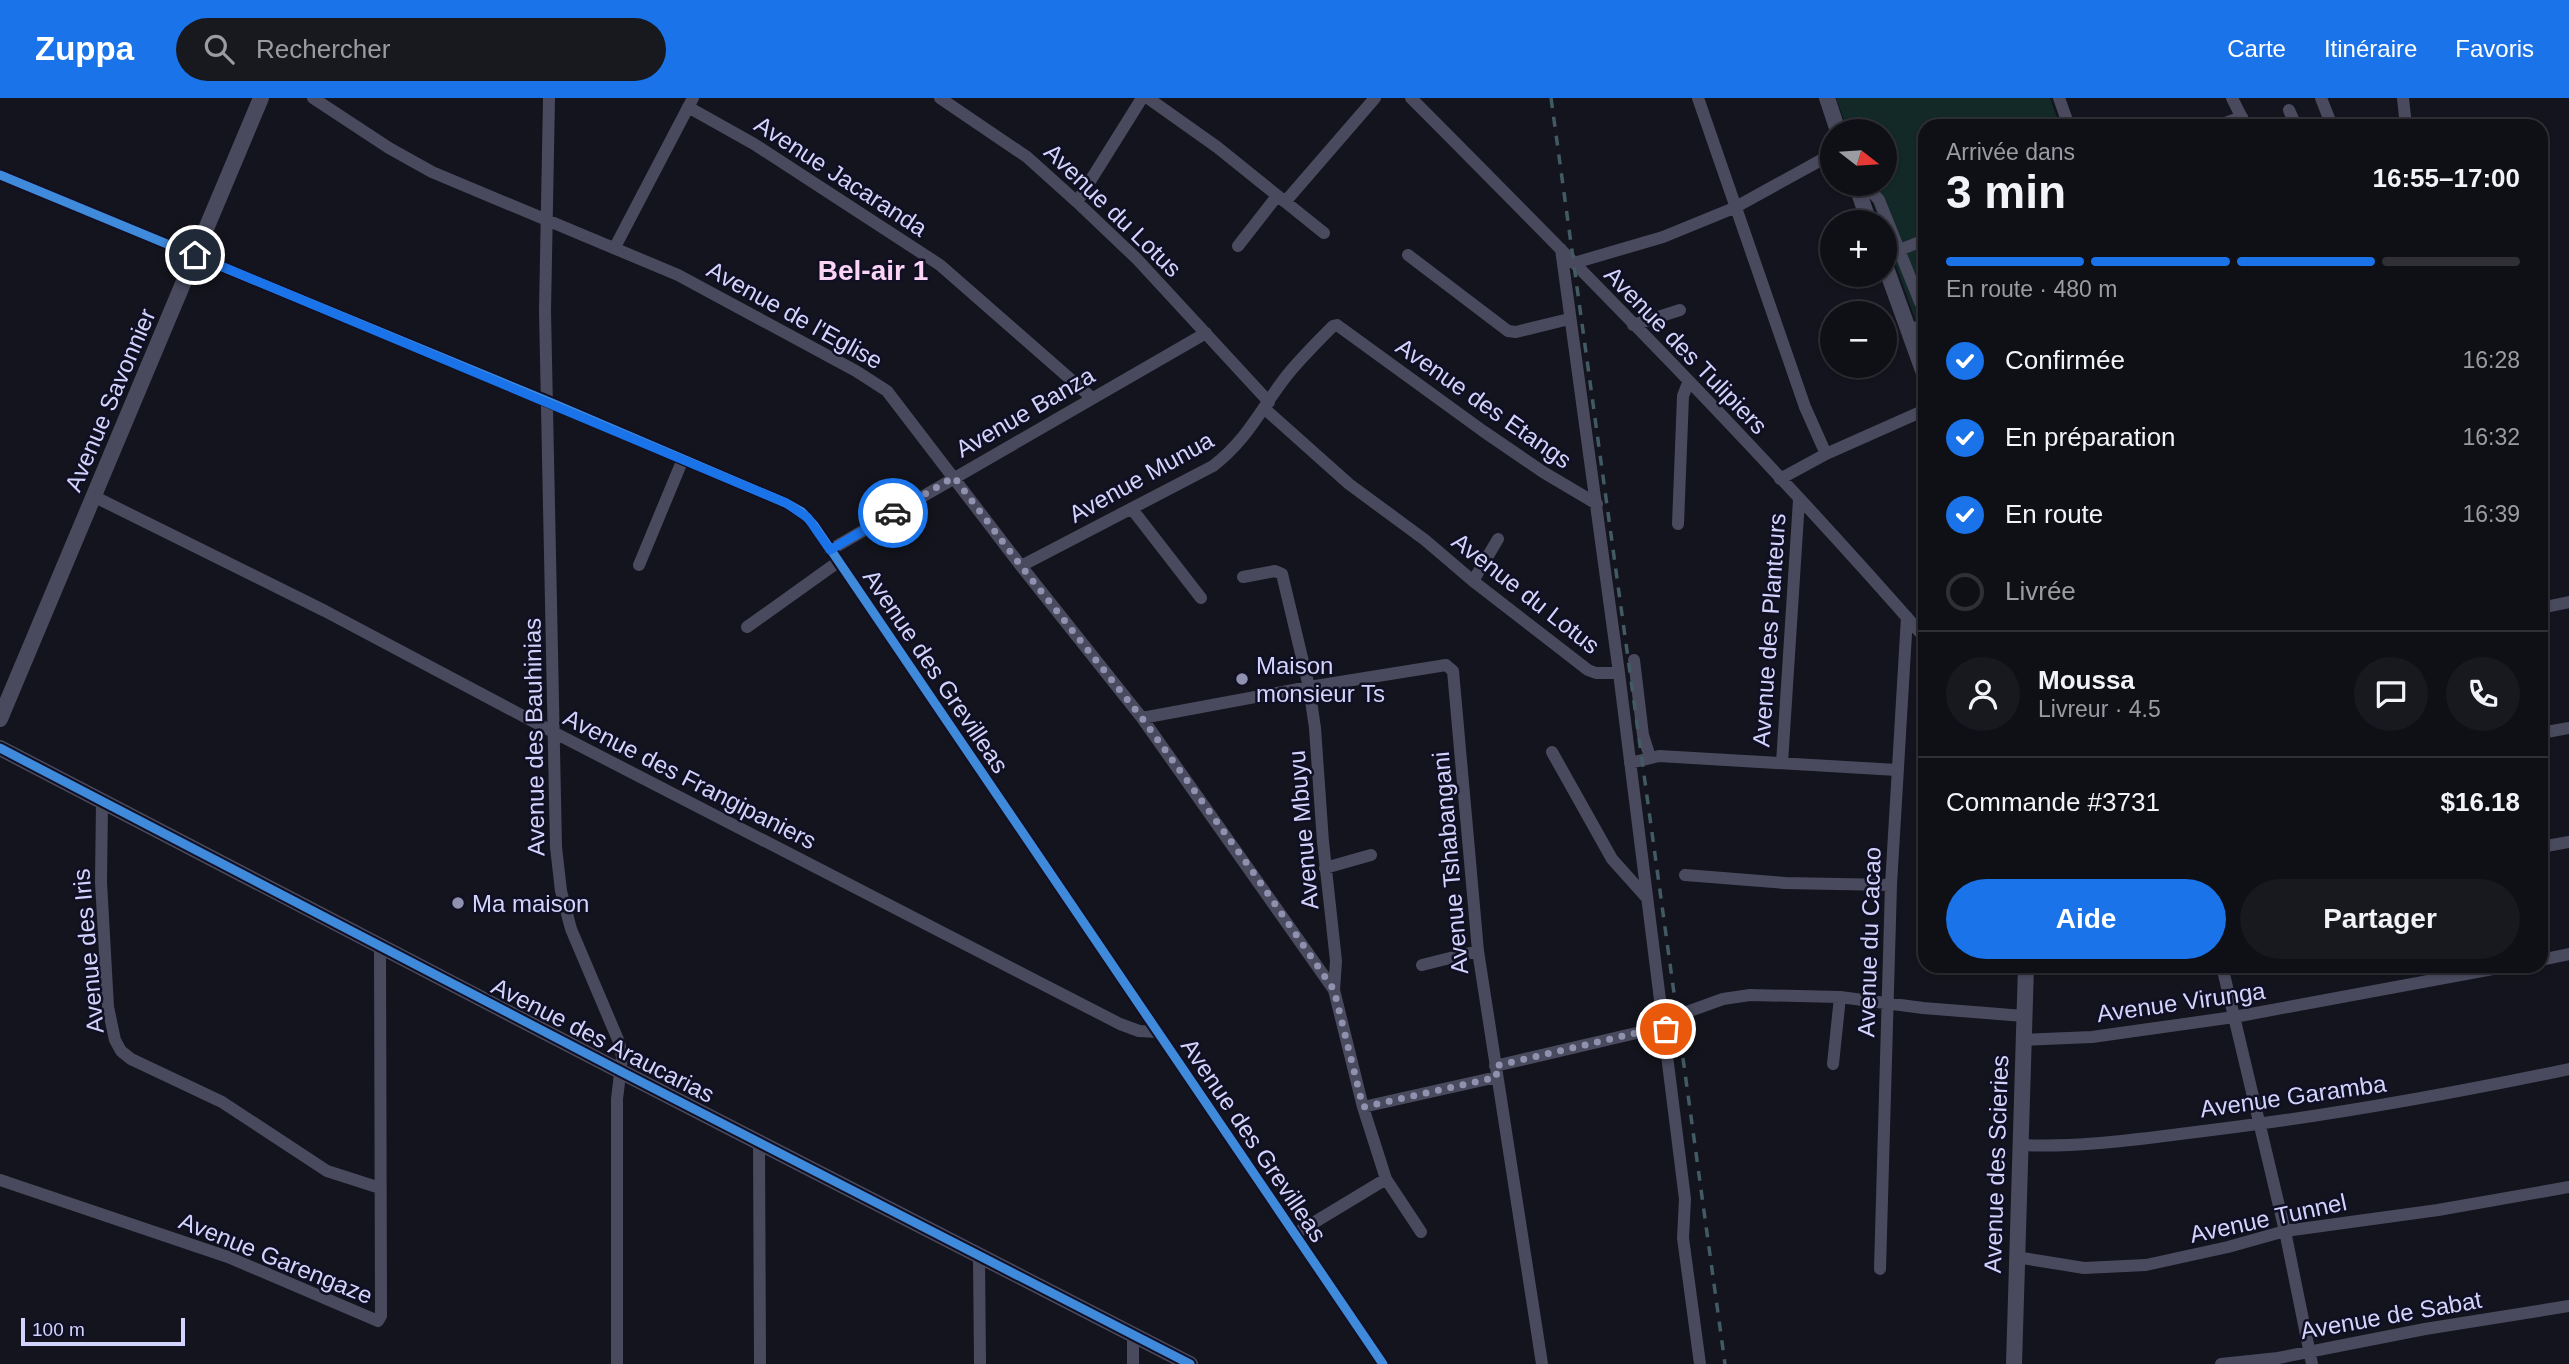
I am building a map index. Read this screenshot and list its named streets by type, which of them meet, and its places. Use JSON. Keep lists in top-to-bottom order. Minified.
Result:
{"streets":{"street":["Avenue Jacaranda","Avenue du Lotus","Avenue de l'Eglise","Avenue des Tulipiers","Avenue Savonnier","Avenue des Etangs","Avenue Banza","Avenue Munua","Avenue des Planteurs","Avenue des Grevilleas","Avenue des Bauhinias","Avenue des Frangipaniers","Avenue Mbuyu","Avenue Tshabangani","Avenue du Cacao","Avenue des Iris","Avenue Virunga","Avenue des Araucarias","Avenue Garamba","Avenue des Scieries","Avenue Tunnel","Avenue Garengaze","Avenue de Sabat"]},"crossings":[["Avenue Jacaranda","Avenue Banza"],["Avenue du Lotus","Avenue des Etangs"],["Avenue du Lotus","Avenue Banza"],["Avenue du Lotus","Avenue Munua"],["Avenue de l'Eglise","Avenue Banza"],["Avenue de l'Eglise","Avenue Munua"],["Avenue de l'Eglise","Avenue des Bauhinias"],["Avenue de l'Eglise","Avenue Mbuyu"],["Avenue de l'Eglise","Avenue Tshabangani"],["Avenue des Tulipiers","Avenue des Etangs"],["Avenue des Tulipiers","Avenue des Planteurs"],["Avenue des Tulipiers","Avenue du Cacao"],["Avenue Savonnier","Avenue des Grevilleas"],["Avenue Savonnier","Avenue des Frangipaniers"],["Avenue des Etangs","Avenue Munua"],["Avenue Banza","Avenue des Grevilleas"],["Avenue des Grevilleas","Avenue des Bauhinias"],["Avenue des Grevilleas","Avenue des Frangipaniers"],["Avenue des Bauhinias","Avenue des Frangipaniers"],["Avenue des Bauhinias","Avenue des Araucarias"],["Avenue Mbuyu","Avenue Tshabangani"],["Avenue des Iris","Avenue des Araucarias"],["Avenue des Iris","Avenue Garengaze"],["Avenue Virunga","Avenue des Scieries"],["Avenue des Araucarias","Avenue Garengaze"],["Avenue Garamba","Avenue des Scieries"],["Avenue des Scieries","Avenue Tunnel"]],"districts":["Bel-air 1"],"places":["Maison monsieur Ts","Ma maison"],"scale_bar":"100 m","north":"right","page":{"header":"Zuppa","search":"Rechercher","nav":["Carte","Itinéraire","Favoris"],"map_buttons":["+","−"],"heading":["3 min","Arrivée dans","16:55–17:00"],"panel":["Moussa","Livreur · 4.5","Commande #3731","$16.18"],"bar":"En route · 480 m","list":[["Confirmée","16:28"],["En préparation","16:32"],["En route","16:39"],"Livrée"],"buttons":["Aide","Partager"],"scale":"100 m"}}
